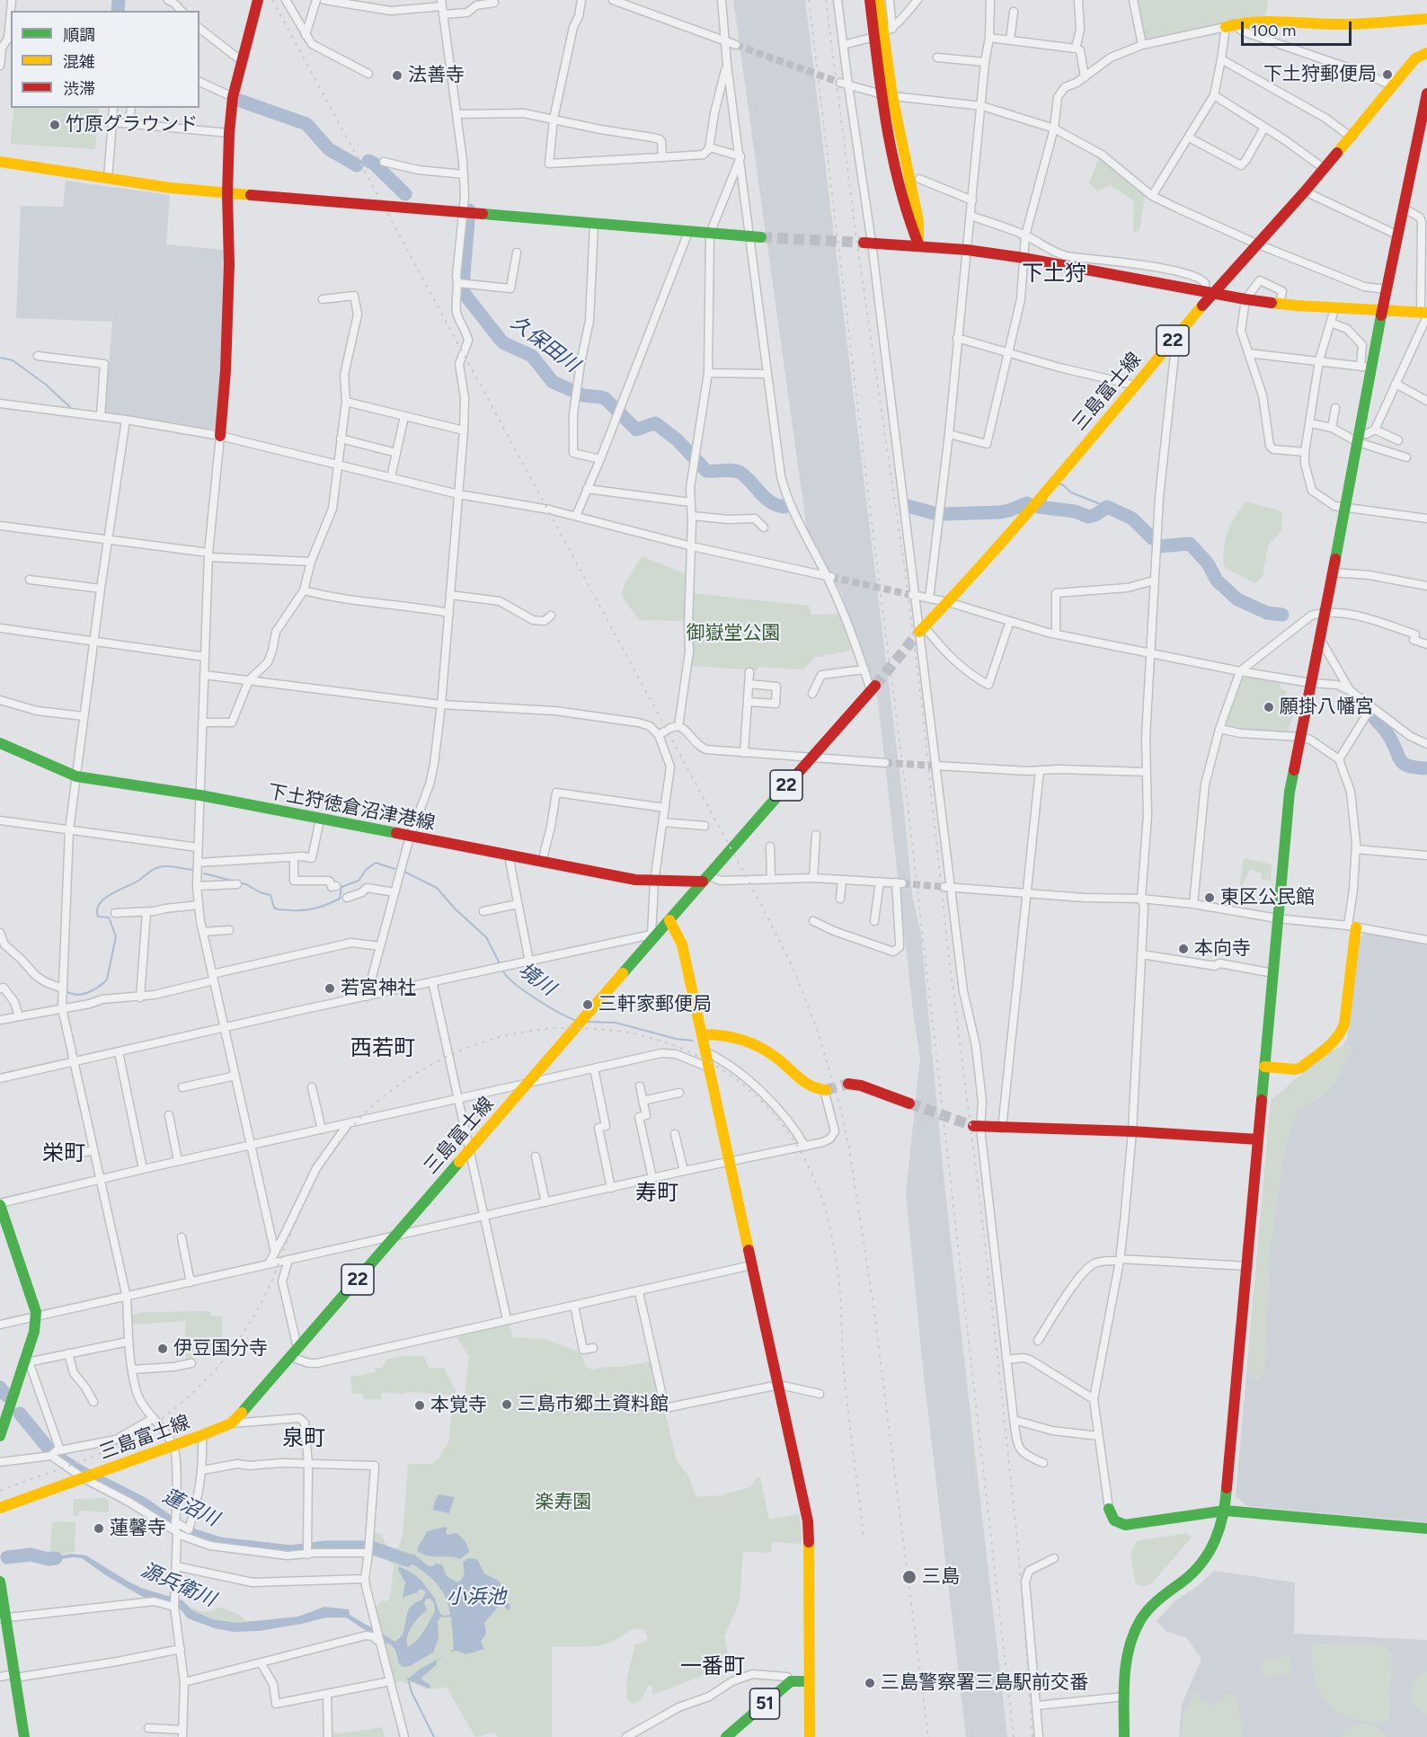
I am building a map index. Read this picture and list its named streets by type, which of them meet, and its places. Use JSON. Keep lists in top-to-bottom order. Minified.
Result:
{"streets":{"street":["22","三島富士線","下土狩徳倉沼津港線","51"]},"crossings":[["三島富士線","下土狩徳倉沼津港線"]],"districts":["下土狩","西若町","栄町","寿町","泉町","一番町"],"water":["久保田川","境川","蓮沼川","源兵衛川","小浜池"],"parks":["御嶽堂公園","楽寿園"],"places":["下土狩郵便局","法善寺","竹原グラウンド","願掛八幡宮","東区公民館","本向寺","若宮神社","三軒家郵便局","伊豆国分寺","三島市郷土資料館","本覚寺","蓮馨寺","三島","三島警察署三島駅前交番"],"legend":["順調","混雑","渋滞"],"scale_bar":"100 m"}
